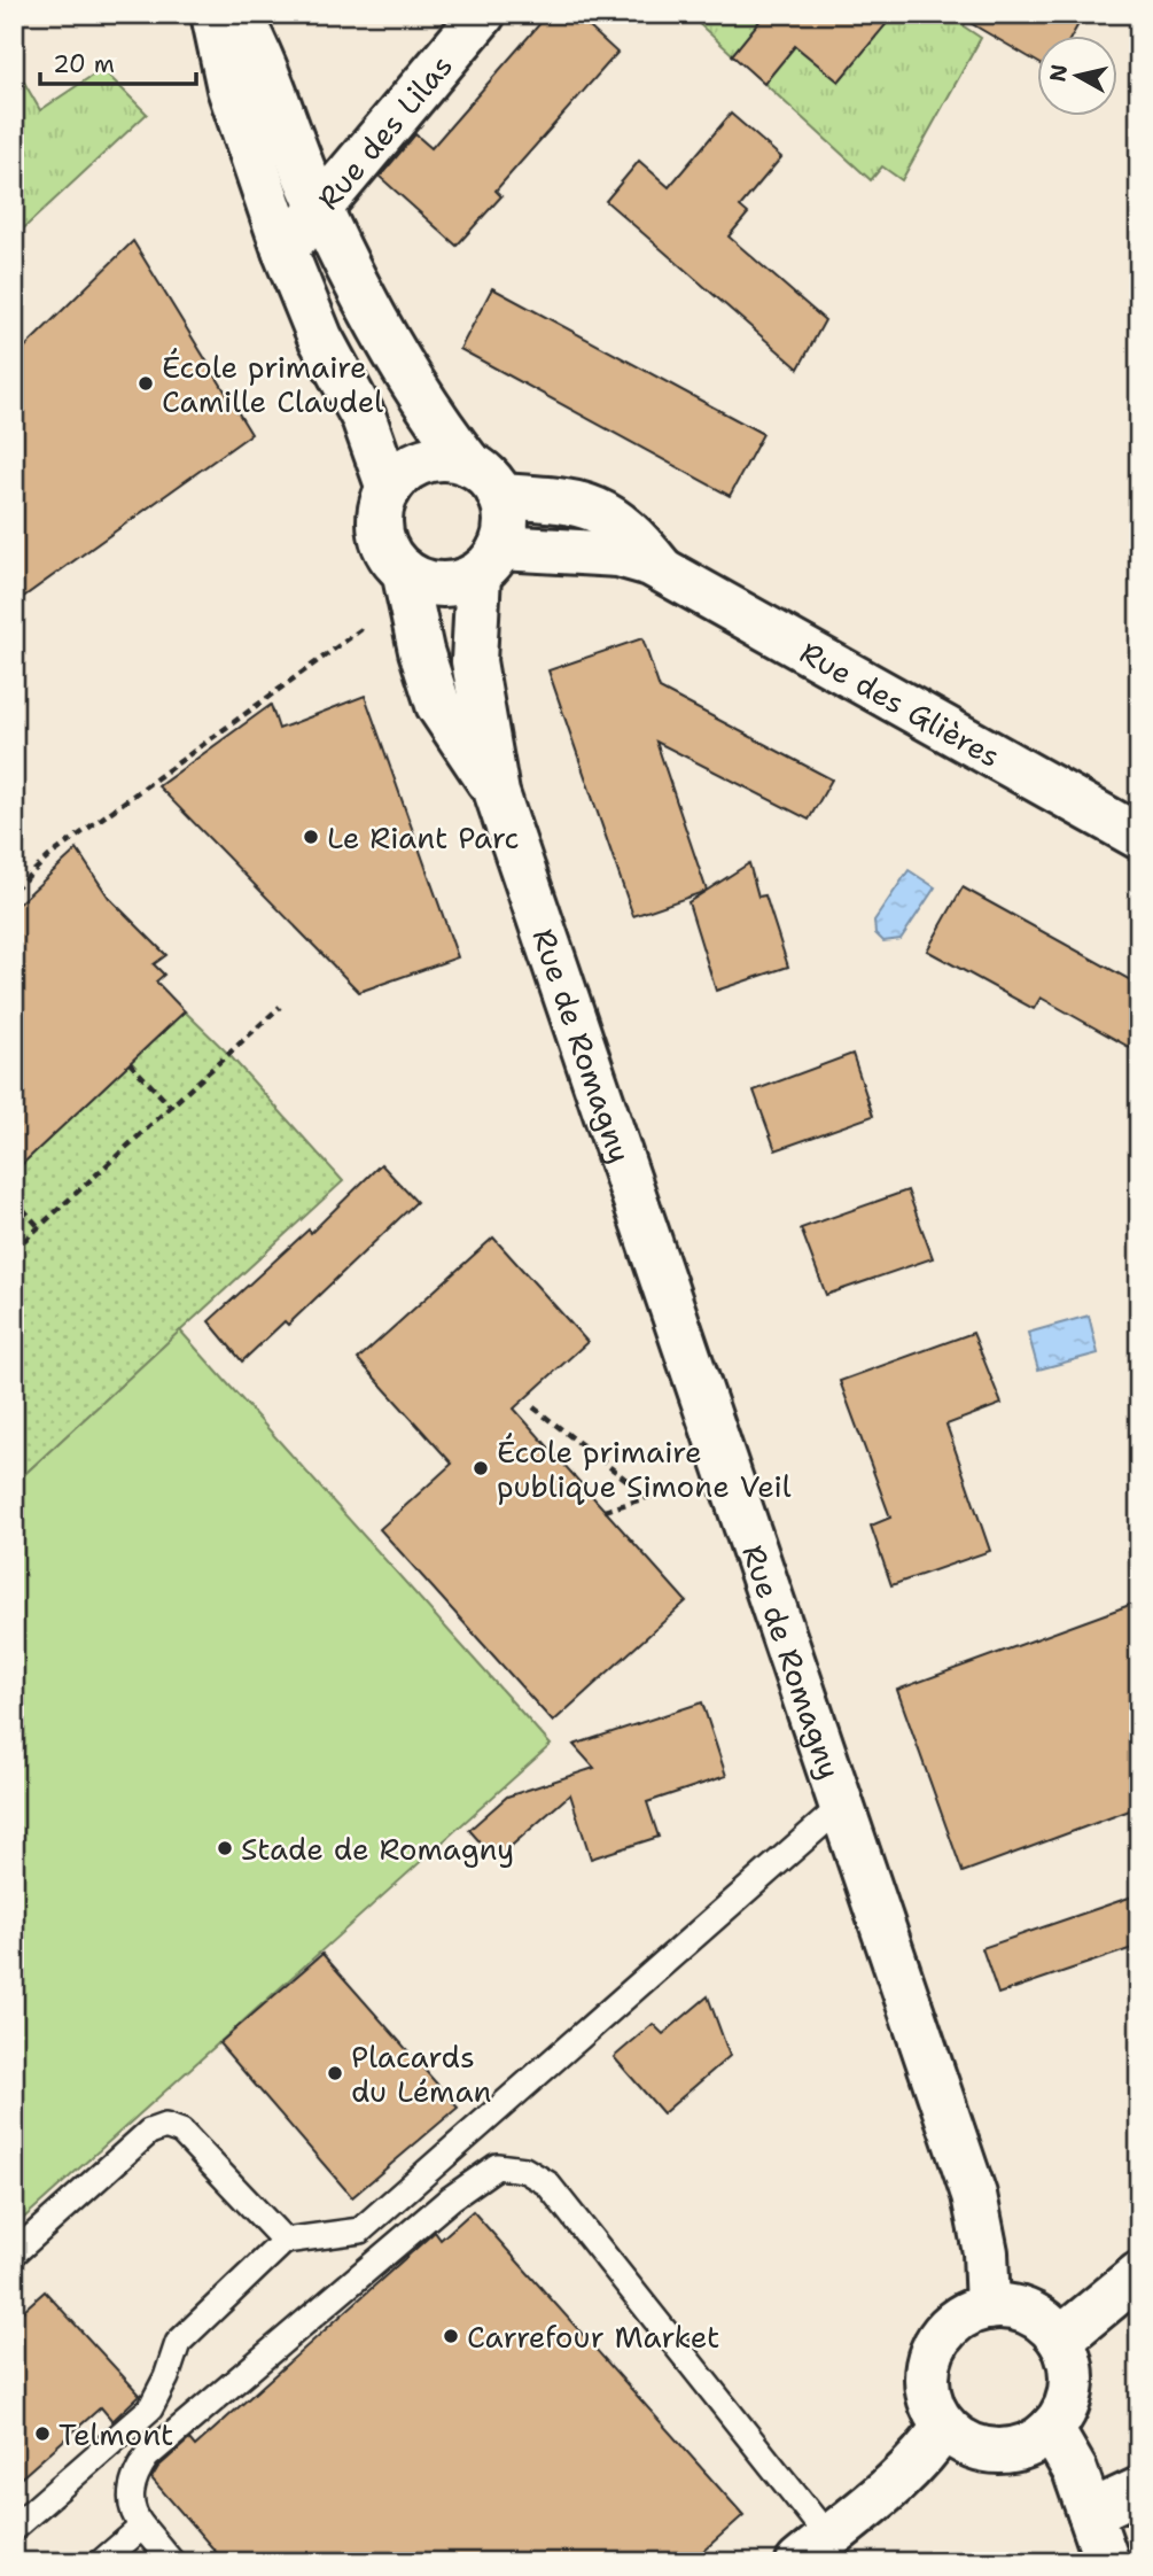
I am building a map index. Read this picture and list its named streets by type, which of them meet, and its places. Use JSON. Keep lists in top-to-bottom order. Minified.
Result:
{"streets":{"street":["Rue des Lilas","Rue des Glières","Rue de Romagny"]},"crossings":[["Rue des Glières","Rue de Romagny"]],"places":["École primaire Camille Claudel","Le Riant Parc","École primaire publique Simone Veil","Stade de Romagny","Placards du Léman","Carrefour Market","Telmont"],"scale_bar":"20 m","north":"left"}
